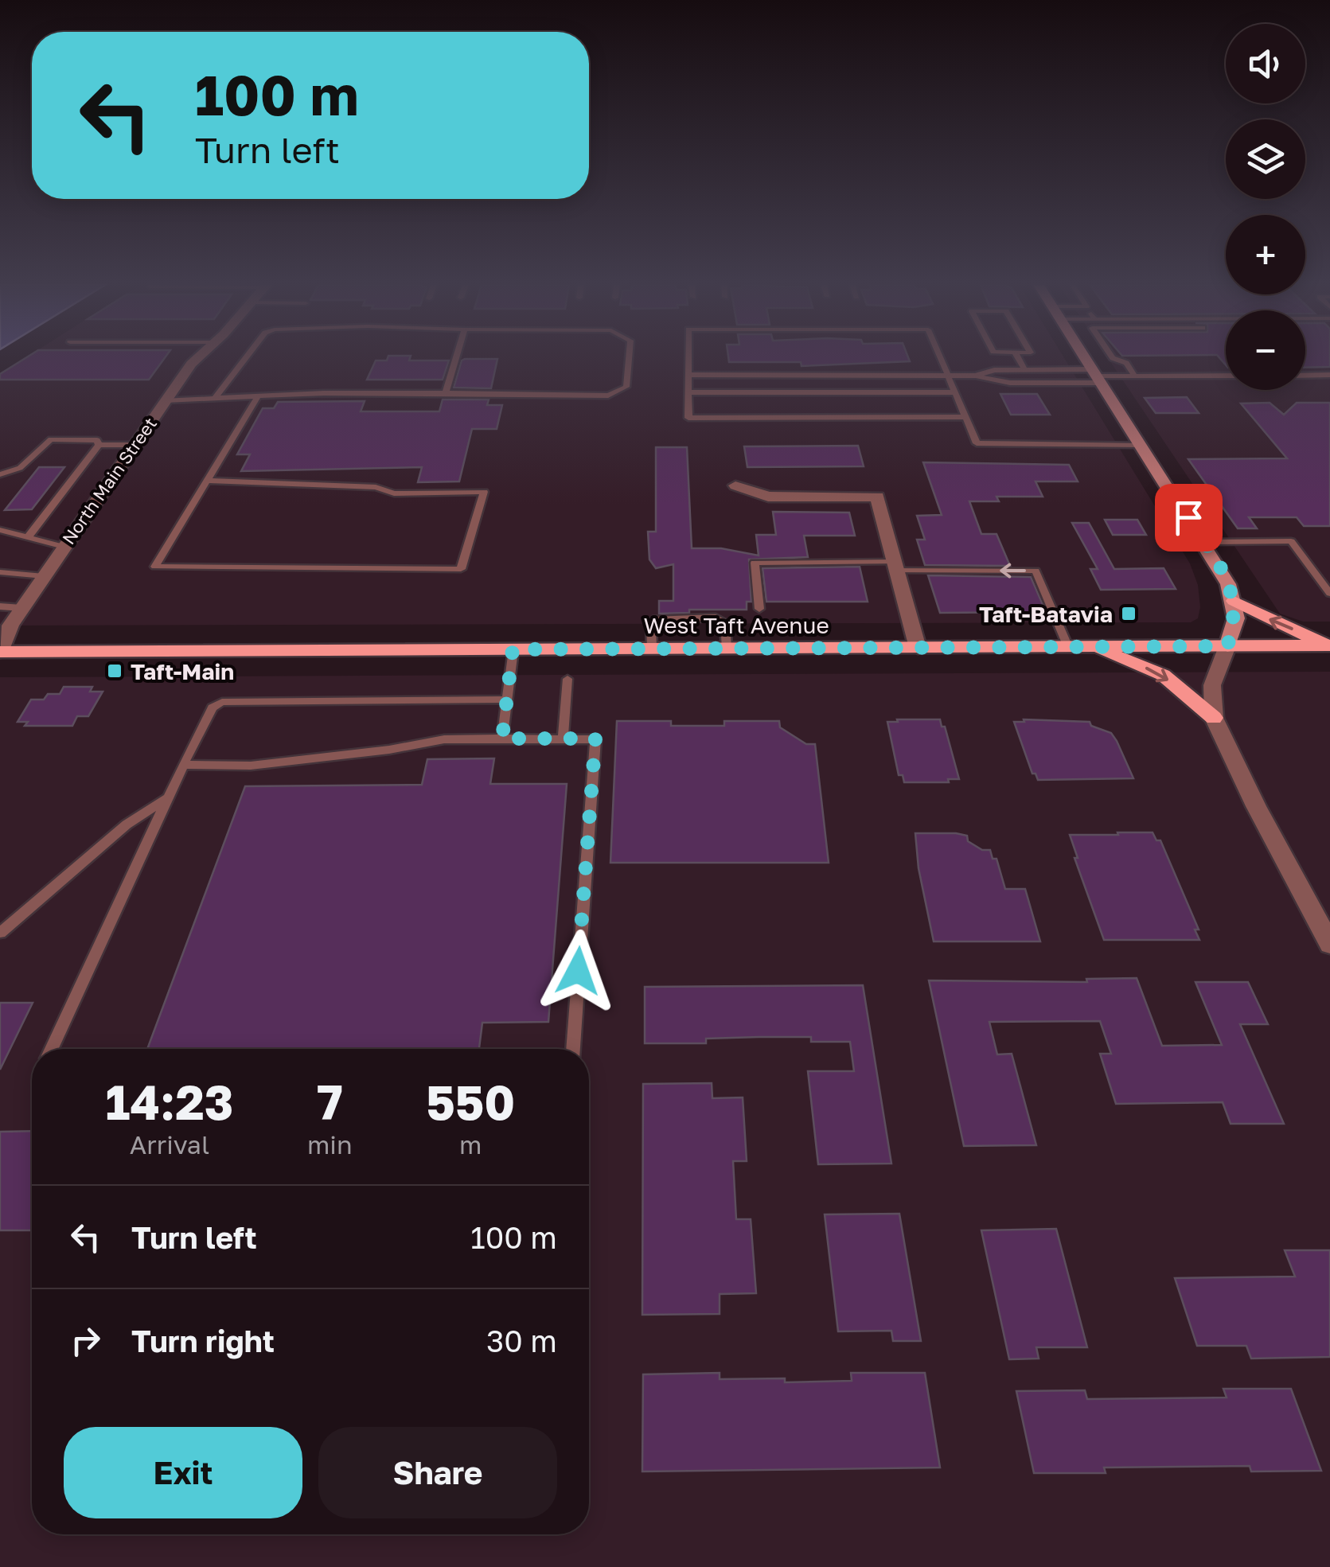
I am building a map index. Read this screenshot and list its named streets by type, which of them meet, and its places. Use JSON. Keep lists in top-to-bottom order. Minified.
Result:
{"streets":{"main road":["West Taft Avenue"],"street":["North Main Street"]},"crossings":[["North Main Street","West Taft Avenue"]],"places":{"transit":["Taft-Batavia","Taft-Main"]},"page":{"map_buttons":["+","−"],"turn":["100 m","Turn left"],"eta":["14:23","Arrival","7","min","550","m"],"list":[{"name":"Turn left","value":"100 m"},{"name":"Turn right","value":"30 m"}],"buttons":["Exit","Share"]}}
